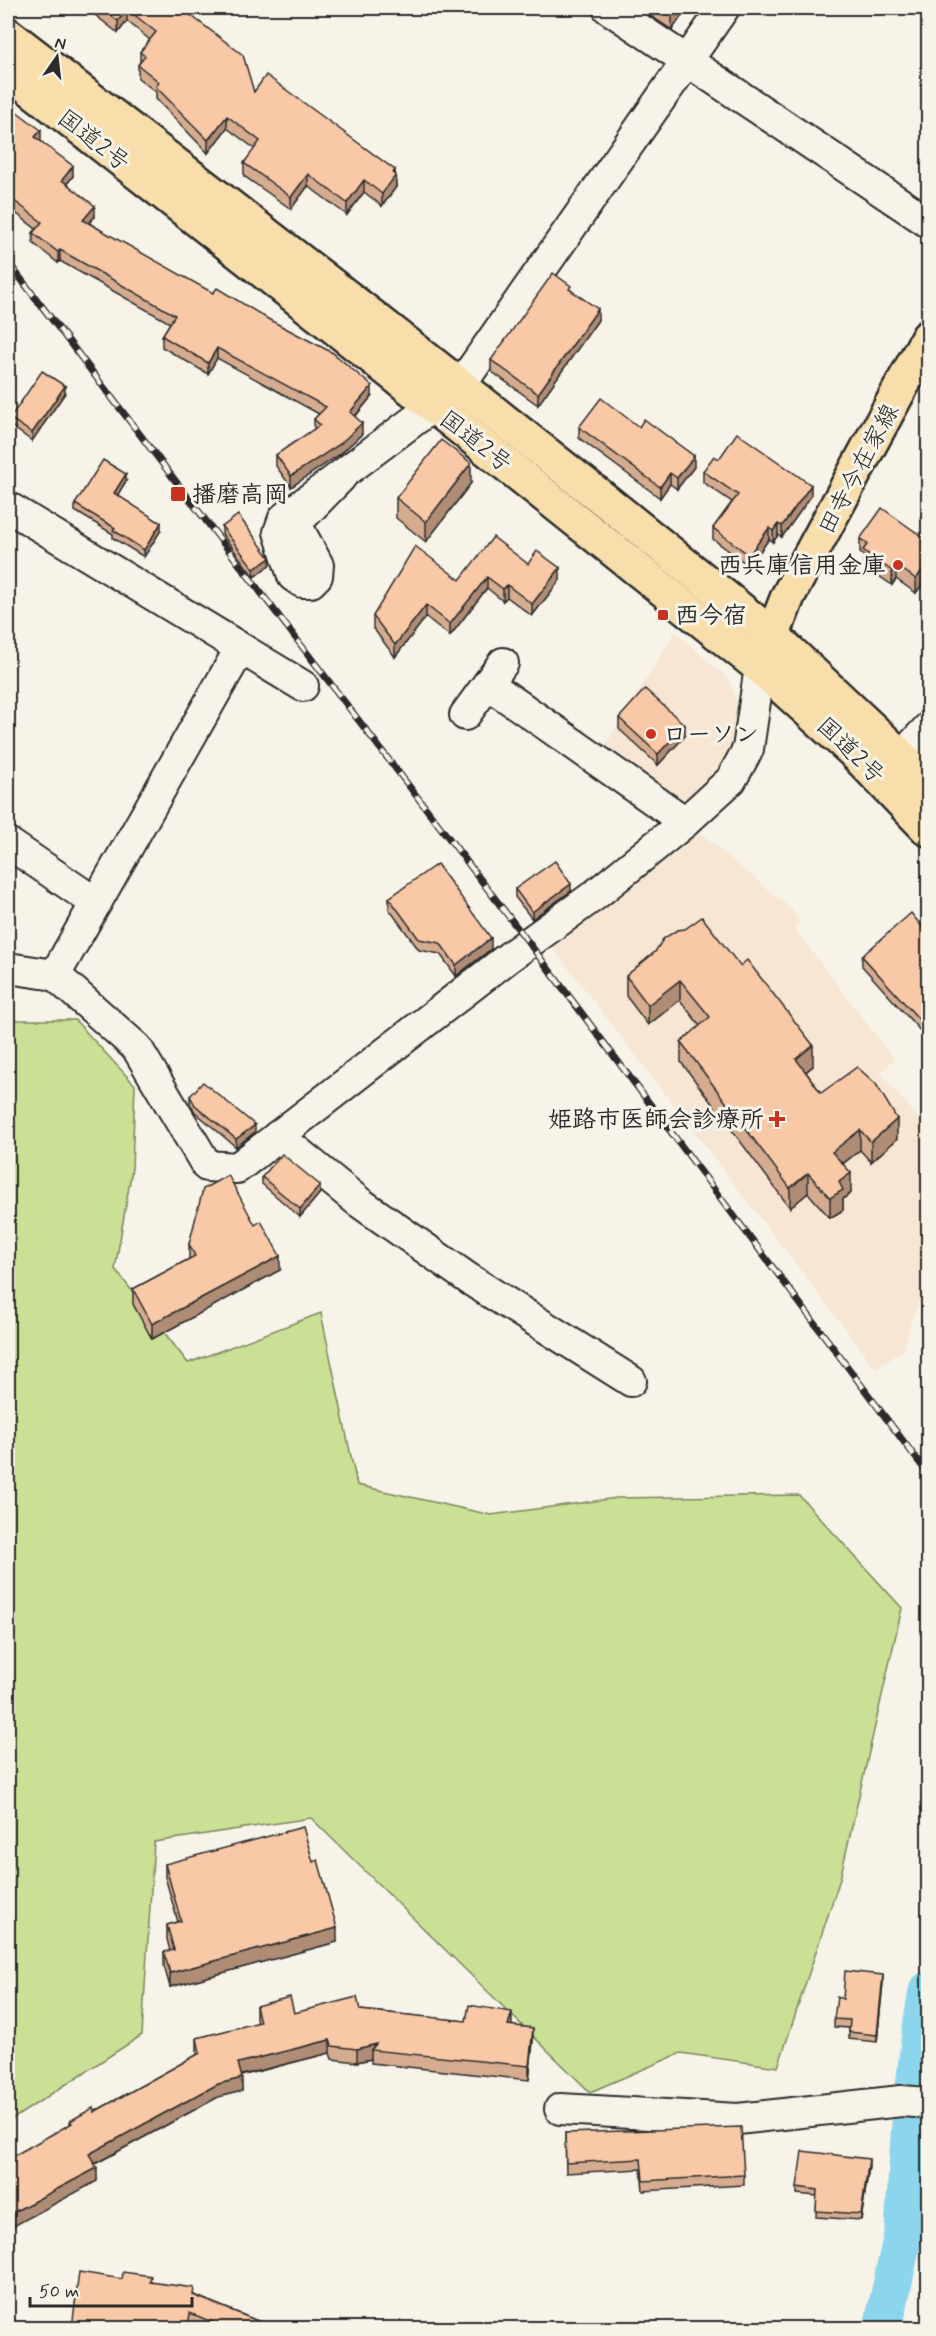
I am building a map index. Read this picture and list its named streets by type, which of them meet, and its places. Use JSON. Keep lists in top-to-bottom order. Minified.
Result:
{"streets":{"main road":["国道2号","田寺今在家線"]},"crossings":[["国道2号","田寺今在家線"]],"places":{"transit":["播磨高岡","西今宿"],"other":["西兵庫信用金庫","ローソン"],"health":["姫路市医師会診療所"]},"scale_bar":"50 m","north":"top"}
